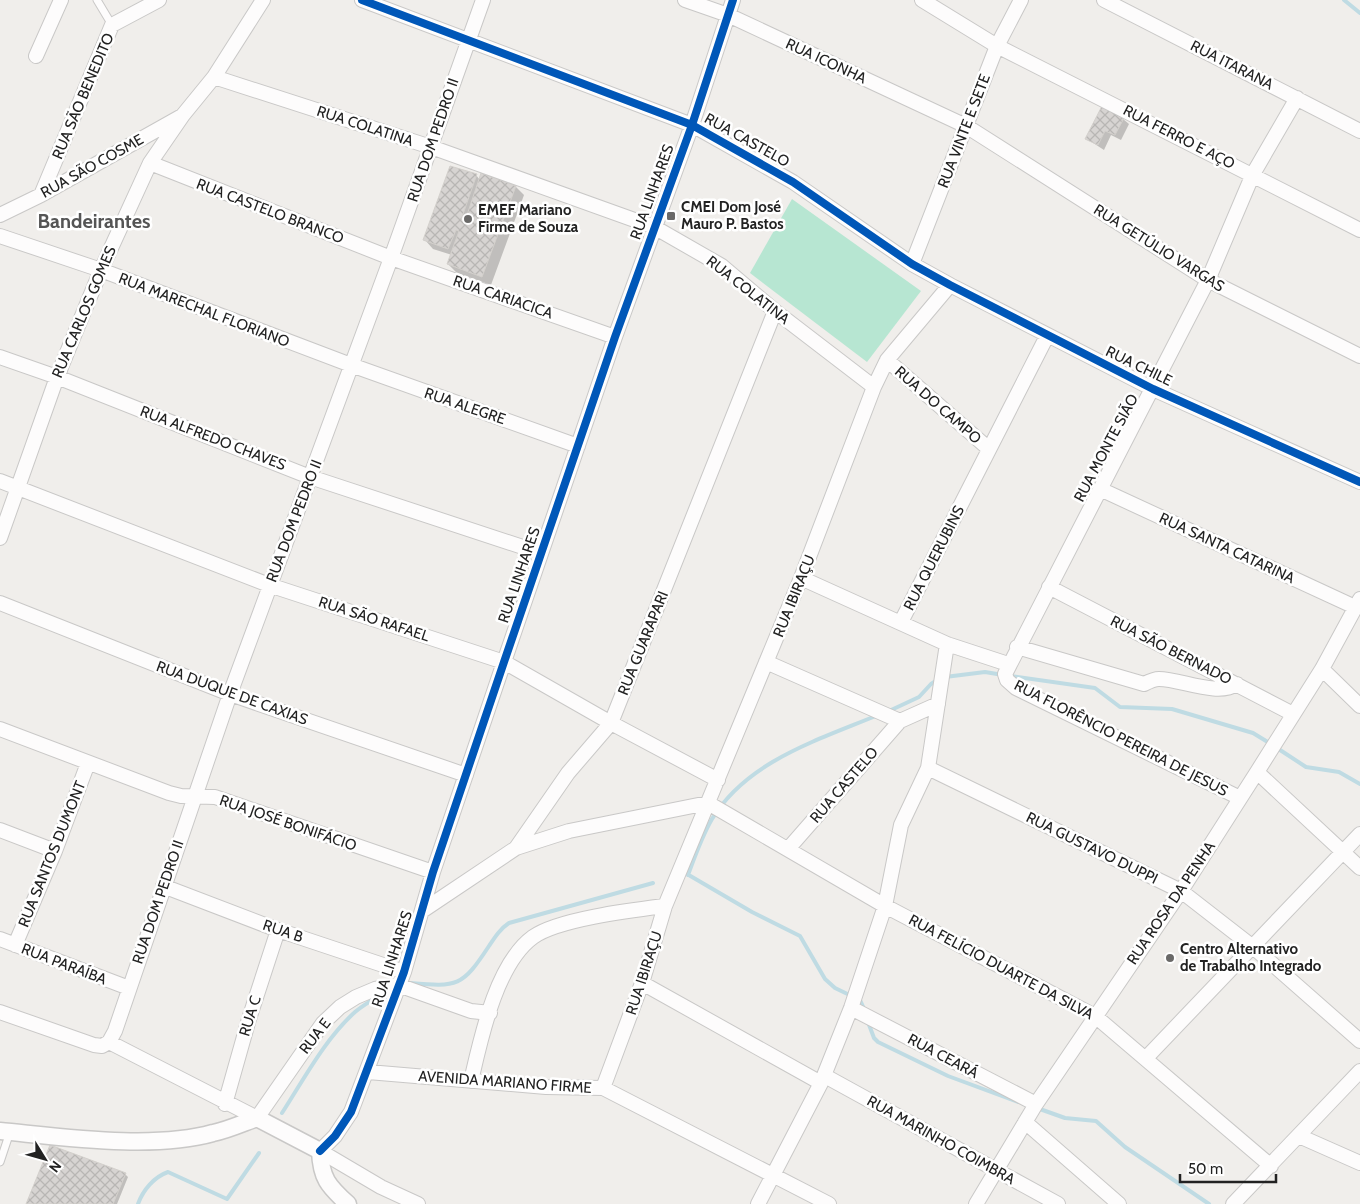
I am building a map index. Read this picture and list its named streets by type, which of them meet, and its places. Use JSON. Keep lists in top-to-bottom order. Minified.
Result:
{"streets":{"street":["RUA ICONHA","RUA ITARANA","RUA SÃO BENEDITO","RUA COLATINA","RUA VINTE E SETE","RUA FERRO E AÇO","RUA DOM PEDRO II","RUA CASTELO","RUA SÃO COSME","RUA LINHARES","RUA CASTELO BRANCO","RUA GETÚLIO VARGAS","RUA CARIACICA","RUA MARECHAL FLORIANO","RUA CARLOS GOMES","RUA CHILE","RUA DO CAMPO","RUA ALEGRE","RUA ALFREDO CHAVES","RUA MONTE SIÃO","RUA SANTA CATARINA","RUA QUERUBINS","RUA IBIRAÇU","RUA SÃO RAFAEL","RUA GUARAPARI","RUA SÃO BERNADO","RUA DUQUE DE CAXIAS","RUA FLORÊNCIO PEREIRA DE JESUS","RUA JOSÉ BONIFÁCIO","RUA GUSTAVO DUPPI","RUA SANTOS DUMONT","RUA ROSA DA PENHA","RUA B","RUA PARAÍBA","RUA FELÍCIO DUARTE DA SILVA","RUA C","RUA E","RUA CEARÁ","AVENIDA MARIANO FIRME","RUA MARINHO COIMBRA"]},"crossings":[["RUA ICONHA","RUA VINTE E SETE"],["RUA ICONHA","RUA LINHARES"],["RUA ICONHA","RUA GETÚLIO VARGAS"],["RUA ITARANA","RUA MONTE SIÃO"],["RUA SÃO BENEDITO","RUA SÃO COSME"],["RUA COLATINA","RUA DOM PEDRO II"],["RUA COLATINA","RUA LINHARES"],["RUA COLATINA","RUA CARLOS GOMES"],["RUA COLATINA","RUA IBIRAÇU"],["RUA COLATINA","RUA GUARAPARI"],["RUA VINTE E SETE","RUA FERRO E AÇO"],["RUA VINTE E SETE","RUA CASTELO"],["RUA VINTE E SETE","RUA GETÚLIO VARGAS"],["RUA VINTE E SETE","RUA CHILE"],["RUA FERRO E AÇO","RUA MONTE SIÃO"],["RUA DOM PEDRO II","RUA CASTELO"],["RUA DOM PEDRO II","RUA CASTELO BRANCO"],["RUA DOM PEDRO II","RUA CARIACICA"],["RUA DOM PEDRO II","RUA MARECHAL FLORIANO"],["RUA DOM PEDRO II","RUA ALEGRE"],["RUA DOM PEDRO II","RUA ALFREDO CHAVES"],["RUA DOM PEDRO II","RUA SÃO RAFAEL"],["RUA DOM PEDRO II","RUA DUQUE DE CAXIAS"],["RUA DOM PEDRO II","RUA JOSÉ BONIFÁCIO"],["RUA DOM PEDRO II","RUA B"],["RUA DOM PEDRO II","RUA PARAÍBA"],["RUA CASTELO","RUA LINHARES"],["RUA CASTELO","RUA CHILE"],["RUA CASTELO","RUA FELÍCIO DUARTE DA SILVA"],["RUA SÃO COSME","RUA CARLOS GOMES"],["RUA LINHARES","RUA CARIACICA"],["RUA LINHARES","RUA ALEGRE"],["RUA LINHARES","RUA ALFREDO CHAVES"],["RUA LINHARES","RUA SÃO RAFAEL"],["RUA LINHARES","RUA GUARAPARI"],["RUA LINHARES","RUA DUQUE DE CAXIAS"],["RUA LINHARES","RUA JOSÉ BONIFÁCIO"],["RUA LINHARES","RUA B"],["RUA LINHARES","RUA E"],["RUA LINHARES","AVENIDA MARIANO FIRME"],["RUA CASTELO BRANCO","RUA CARIACICA"],["RUA CASTELO BRANCO","RUA CARLOS GOMES"],["RUA GETÚLIO VARGAS","RUA MONTE SIÃO"],["RUA MARECHAL FLORIANO","RUA CARLOS GOMES"],["RUA MARECHAL FLORIANO","RUA ALEGRE"],["RUA CARLOS GOMES","RUA ALFREDO CHAVES"],["RUA CARLOS GOMES","RUA SÃO RAFAEL"],["RUA CHILE","RUA MONTE SIÃO"],["RUA CHILE","RUA QUERUBINS"],["RUA DO CAMPO","RUA QUERUBINS"],["RUA MONTE SIÃO","RUA SANTA CATARINA"],["RUA MONTE SIÃO","RUA QUERUBINS"],["RUA MONTE SIÃO","RUA SÃO BERNADO"],["RUA MONTE SIÃO","RUA FLORÊNCIO PEREIRA DE JESUS"],["RUA SANTA CATARINA","RUA ROSA DA PENHA"],["RUA QUERUBINS","RUA FLORÊNCIO PEREIRA DE JESUS"],["RUA IBIRAÇU","RUA SÃO RAFAEL"],["RUA IBIRAÇU","RUA FELÍCIO DUARTE DA SILVA"],["RUA IBIRAÇU","AVENIDA MARIANO FIRME"],["RUA IBIRAÇU","RUA MARINHO COIMBRA"],["RUA SÃO RAFAEL","RUA GUARAPARI"],["RUA SÃO BERNADO","RUA ROSA DA PENHA"],["RUA FLORÊNCIO PEREIRA DE JESUS","RUA ROSA DA PENHA"],["RUA JOSÉ BONIFÁCIO","RUA SANTOS DUMONT"],["RUA GUSTAVO DUPPI","RUA ROSA DA PENHA"],["RUA SANTOS DUMONT","RUA PARAÍBA"],["RUA ROSA DA PENHA","RUA FELÍCIO DUARTE DA SILVA"],["RUA ROSA DA PENHA","RUA CEARÁ"],["RUA ROSA DA PENHA","RUA MARINHO COIMBRA"],["RUA B","RUA C"]],"districts":["Bandeirantes"],"places":{"transit":["CMEI Dom José Mauro P. Bastos"],"other":["EMEF Mariano Firme de Souza","Centro Alternativo de Trabalho Integrado"]},"scale_bar":"50 m","north":"bottom right"}
